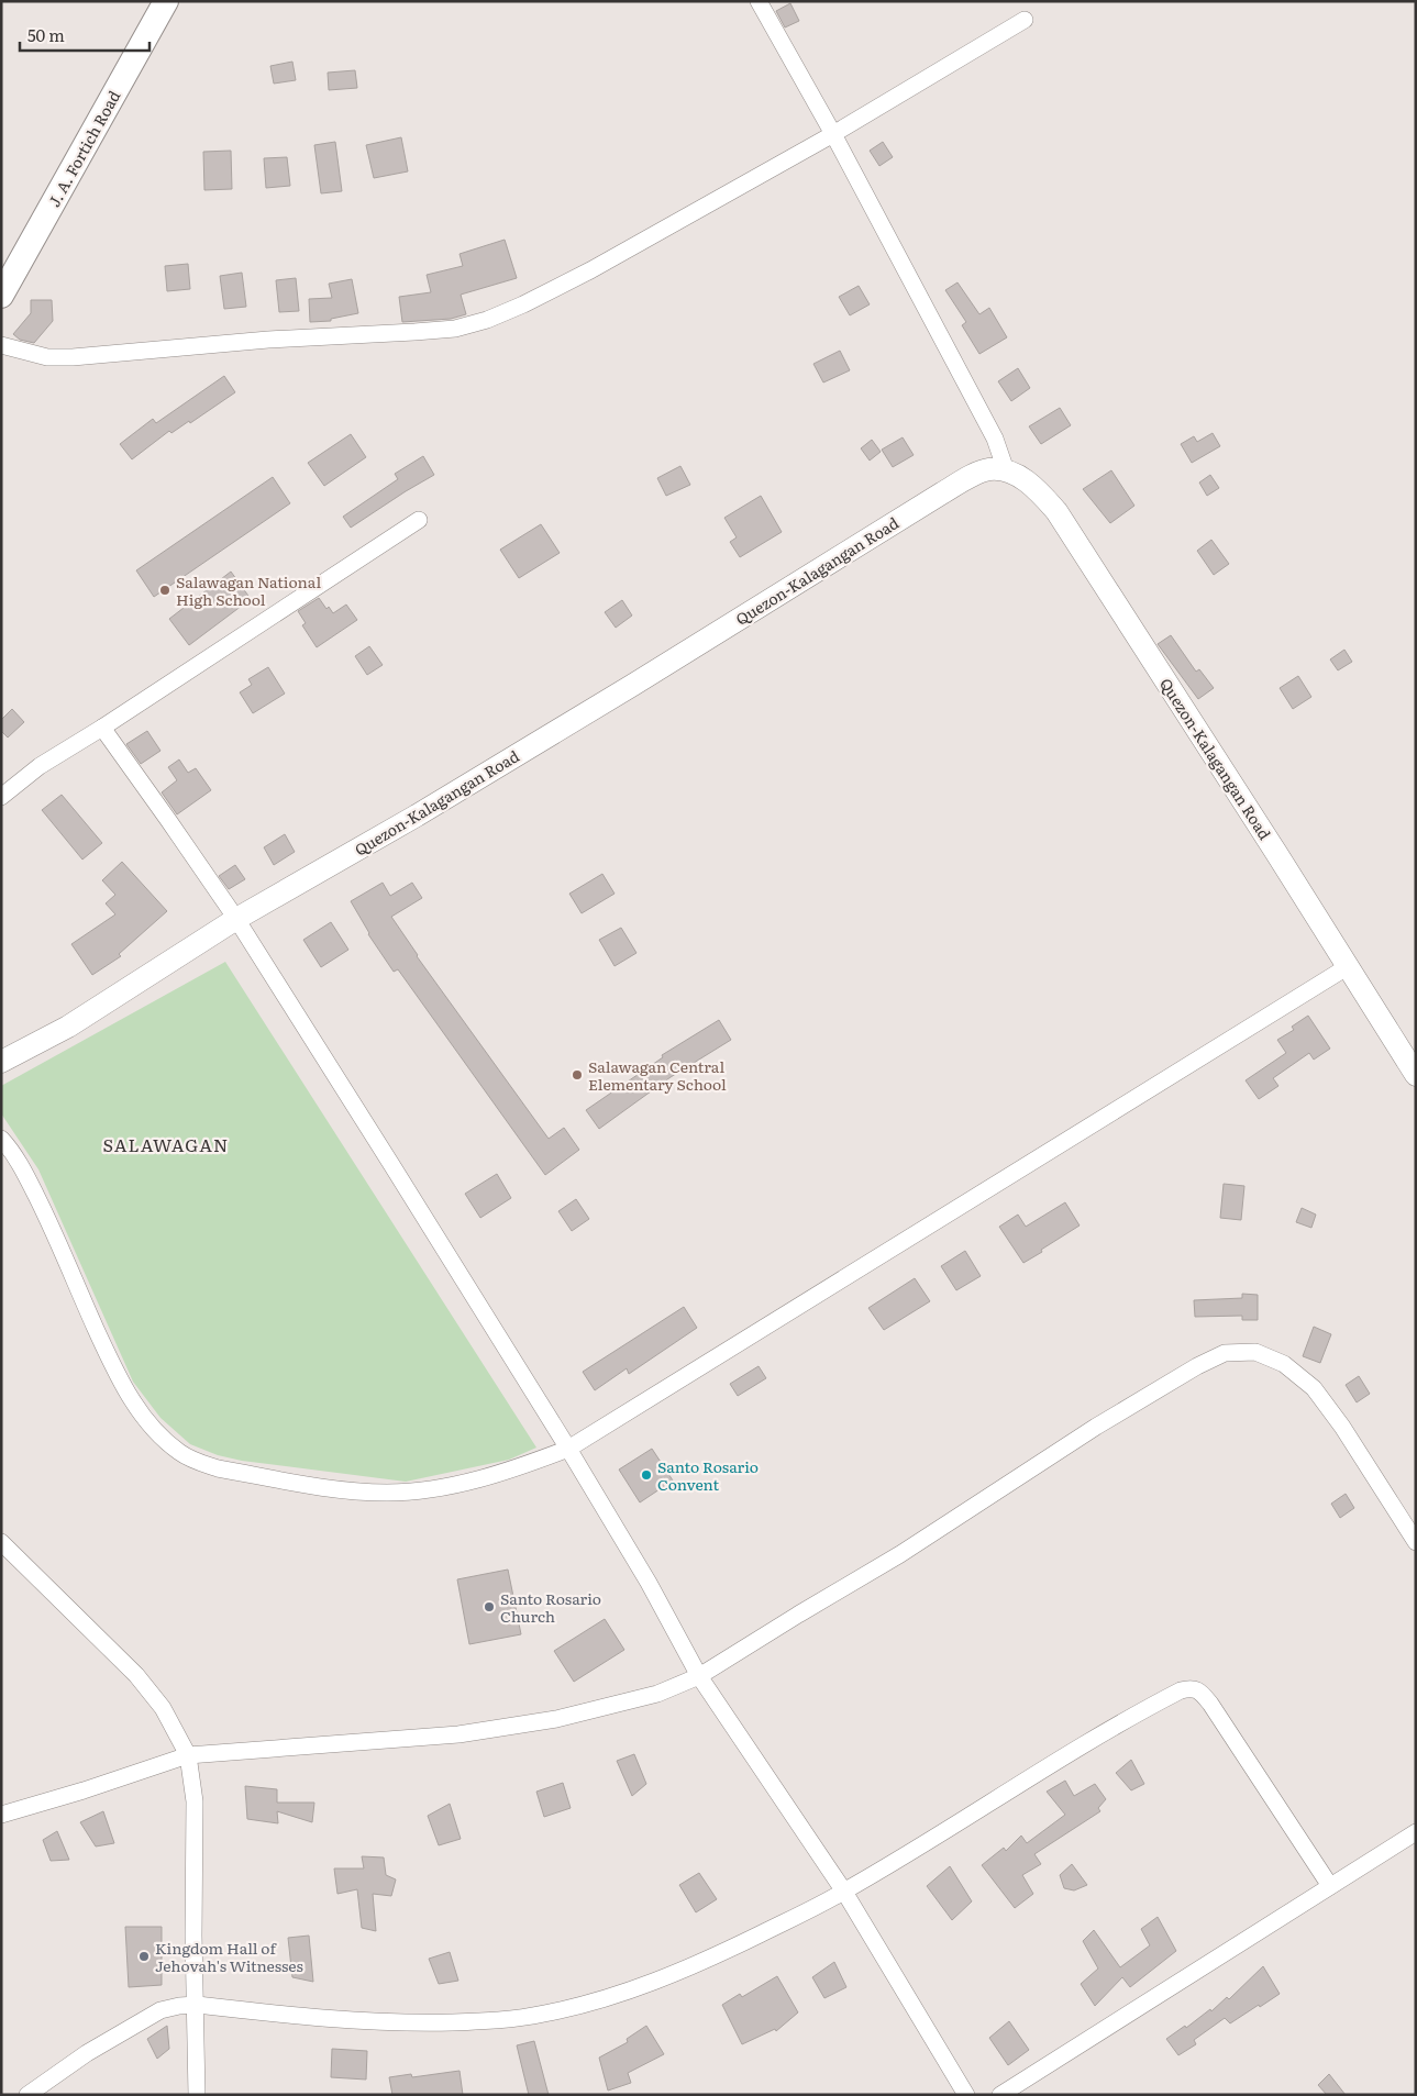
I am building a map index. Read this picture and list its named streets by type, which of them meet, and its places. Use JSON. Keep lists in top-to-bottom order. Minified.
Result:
{"streets":{"highway":["J. A. Fortich Road"],"main road":["Quezon-Kalagangan Road"]},"districts":["SALAWAGAN"],"places":["Salawagan National High School","Salawagan Central Elementary School","Santo Rosario Convent","Santo Rosario Church","Kingdom Hall of Jehovah's Witnesses"],"scale_bar":"50 m"}
